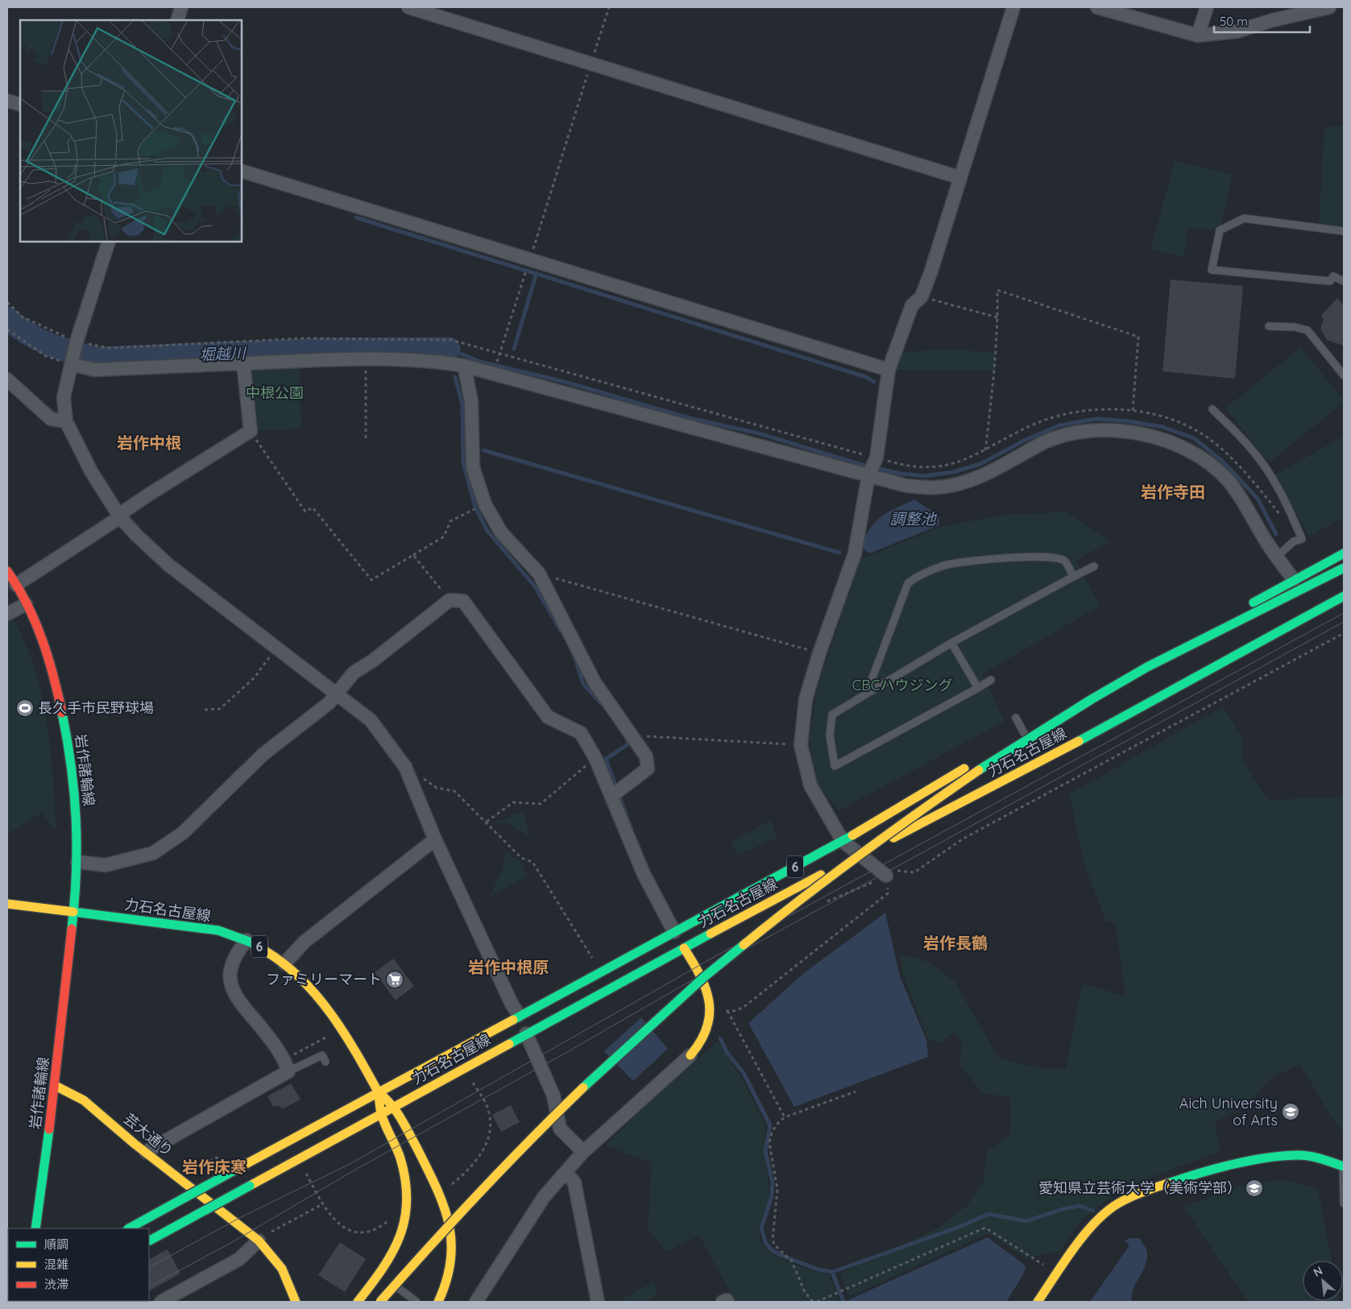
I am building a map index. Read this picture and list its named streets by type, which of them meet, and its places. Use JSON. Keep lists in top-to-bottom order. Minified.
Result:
{"streets":{"main road":["力石名古屋線","岩作諸輪線","6","芸大通り"]},"crossings":[["力石名古屋線","岩作諸輪線"],["岩作諸輪線","芸大通り"]],"districts":["岩作中根","岩作寺田","岩作長鶴","岩作中根原","岩作床寒"],"water":["堀越川","調整池"],"parks":["中根公園","CBCハウジング"],"places":{"sports":["長久手市民野球場"],"supermarket":["ファミリーマート"],"school or university":["Aich University of Arts","愛知県立芸術大学（美術学部）"]},"legend":["順調","混雑","渋滞"],"scale_bar":"50 m","north":"top left"}
